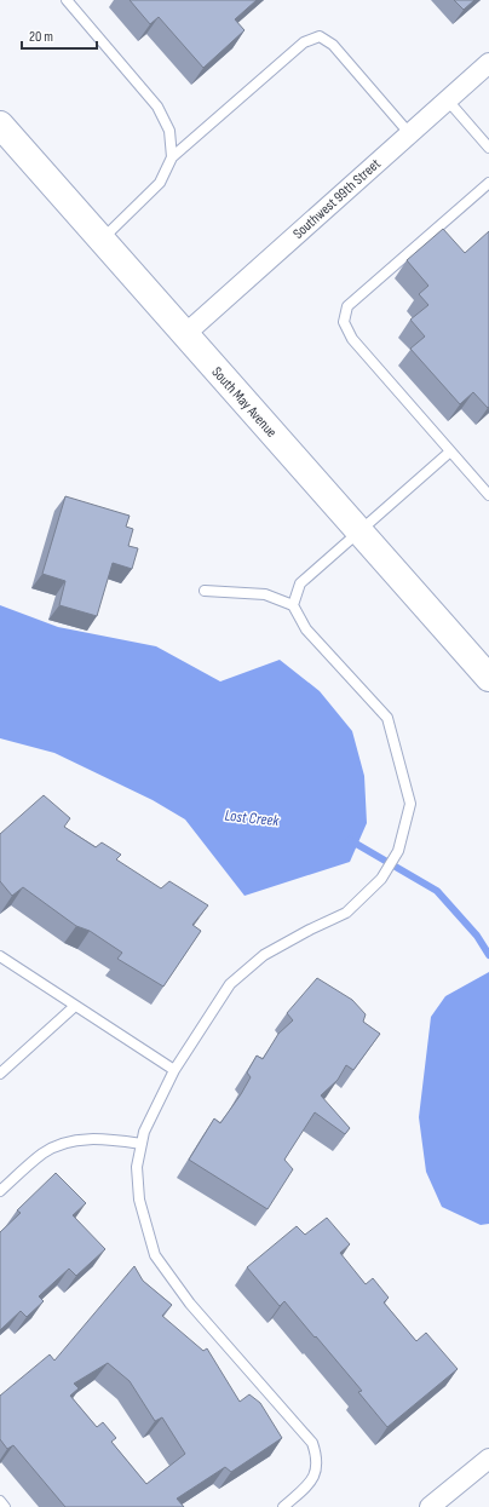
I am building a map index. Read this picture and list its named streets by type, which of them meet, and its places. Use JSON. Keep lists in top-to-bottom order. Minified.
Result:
{"streets":{"main road":["South May Avenue"],"street":["Southwest 99th Street"]},"crossings":[["Southwest 99th Street","South May Avenue"]],"water":["Lost Creek"],"scale_bar":"20 m"}
